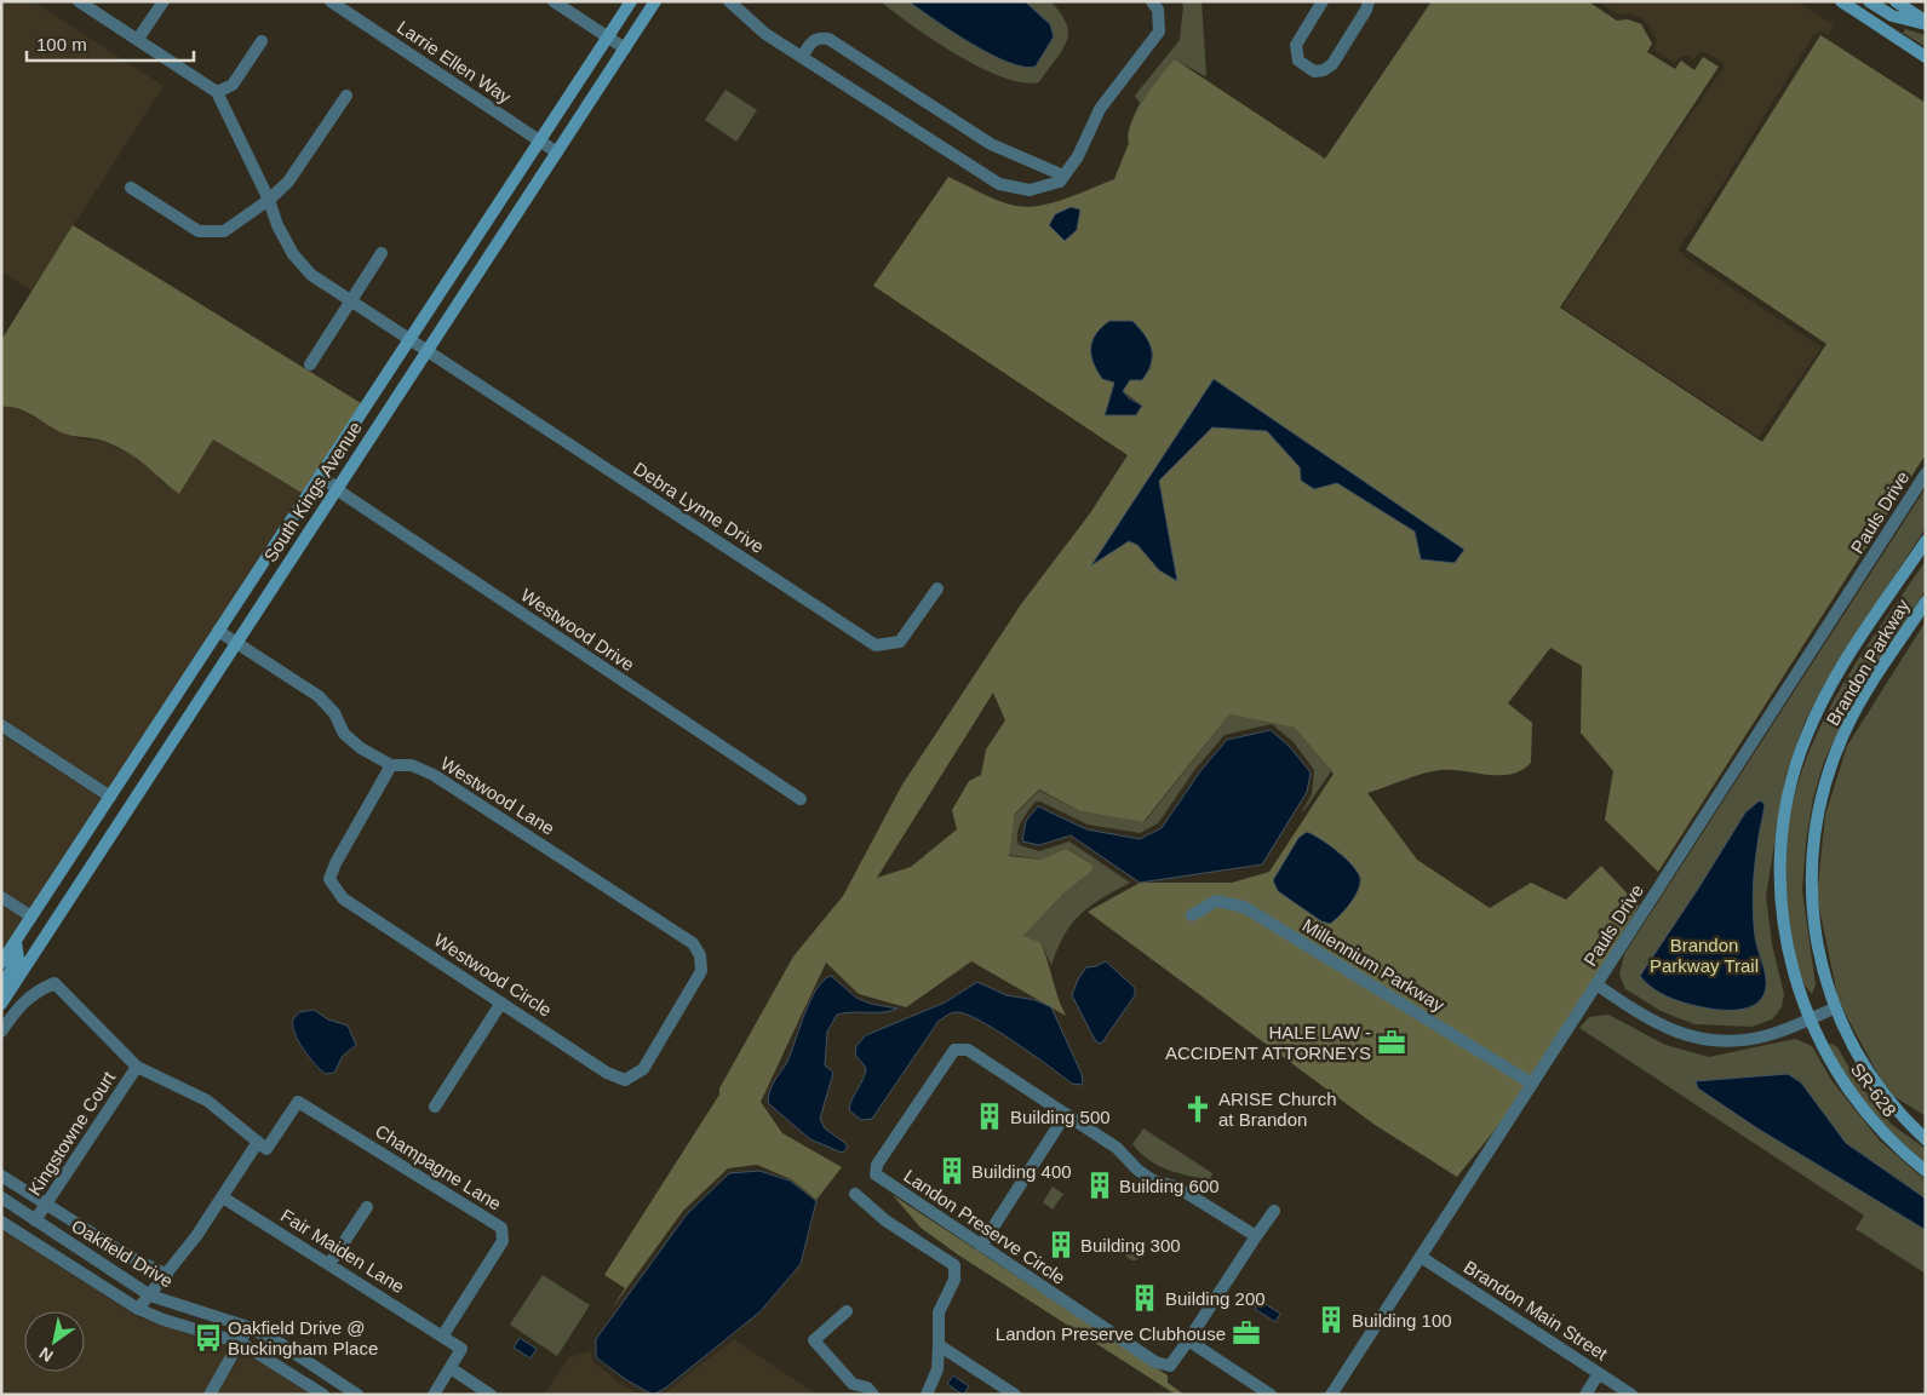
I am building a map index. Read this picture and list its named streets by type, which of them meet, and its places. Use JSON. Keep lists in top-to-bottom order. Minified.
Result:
{"streets":{"main road":["South Kings Avenue","Brandon Parkway","SR-628"],"street":["Larrie Ellen Way","Debra Lynne Drive","Pauls Drive","Westwood Drive","Westwood Lane","Millennium Parkway","Westwood Circle","Kingstowne Court","Champagne Lane","Landon Preserve Circle","Fair Maiden Lane","Oakfield Drive","Brandon Main Street"]},"crossings":[["Larrie Ellen Way","South Kings Avenue"],["South Kings Avenue","Debra Lynne Drive"],["South Kings Avenue","Westwood Drive"],["South Kings Avenue","Westwood Lane"],["Pauls Drive","Millennium Parkway"],["Pauls Drive","Brandon Main Street"],["Brandon Parkway","SR-628"],["Westwood Lane","Westwood Circle"],["Kingstowne Court","Oakfield Drive"],["Champagne Lane","Fair Maiden Lane"]],"parks":["Brandon Parkway Trail"],"places":{"office":["HALE LAW - ACCIDENT ATTORNEYS","Landon Preserve Clubhouse"],"church":["ARISE Church at Brandon"],"building":["Building 500","Building 400","Building 600","Building 300","Building 200","Building 100"],"bus stop":["Oakfield Drive @ Buckingham Place"]},"scale_bar":"100 m","north":"bottom left"}
